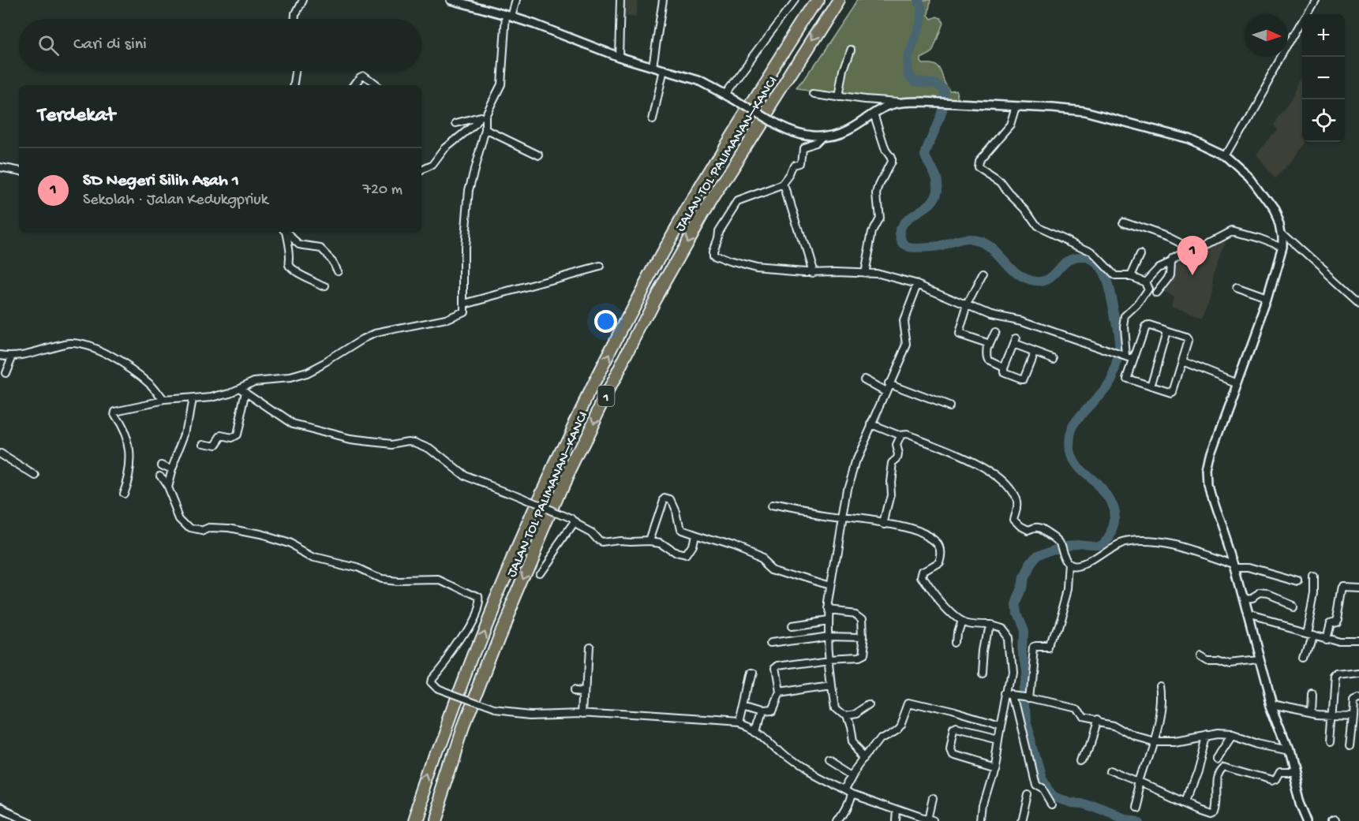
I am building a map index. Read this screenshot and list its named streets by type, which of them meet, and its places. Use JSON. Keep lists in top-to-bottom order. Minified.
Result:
{"streets":{"highway":["JALAN TOL PALIMANAN–KANCI","1"]},"north":"right","page":{"map_buttons":["+","−"],"search":"Cari di sini","heading":"Terdekat","list":[{"mark":"1","name":"SD Negeri Silih Asah 1","note":"Sekolah · Jalan Kedukgpriuk","value":"720 m"}],"pins":"1"}}
